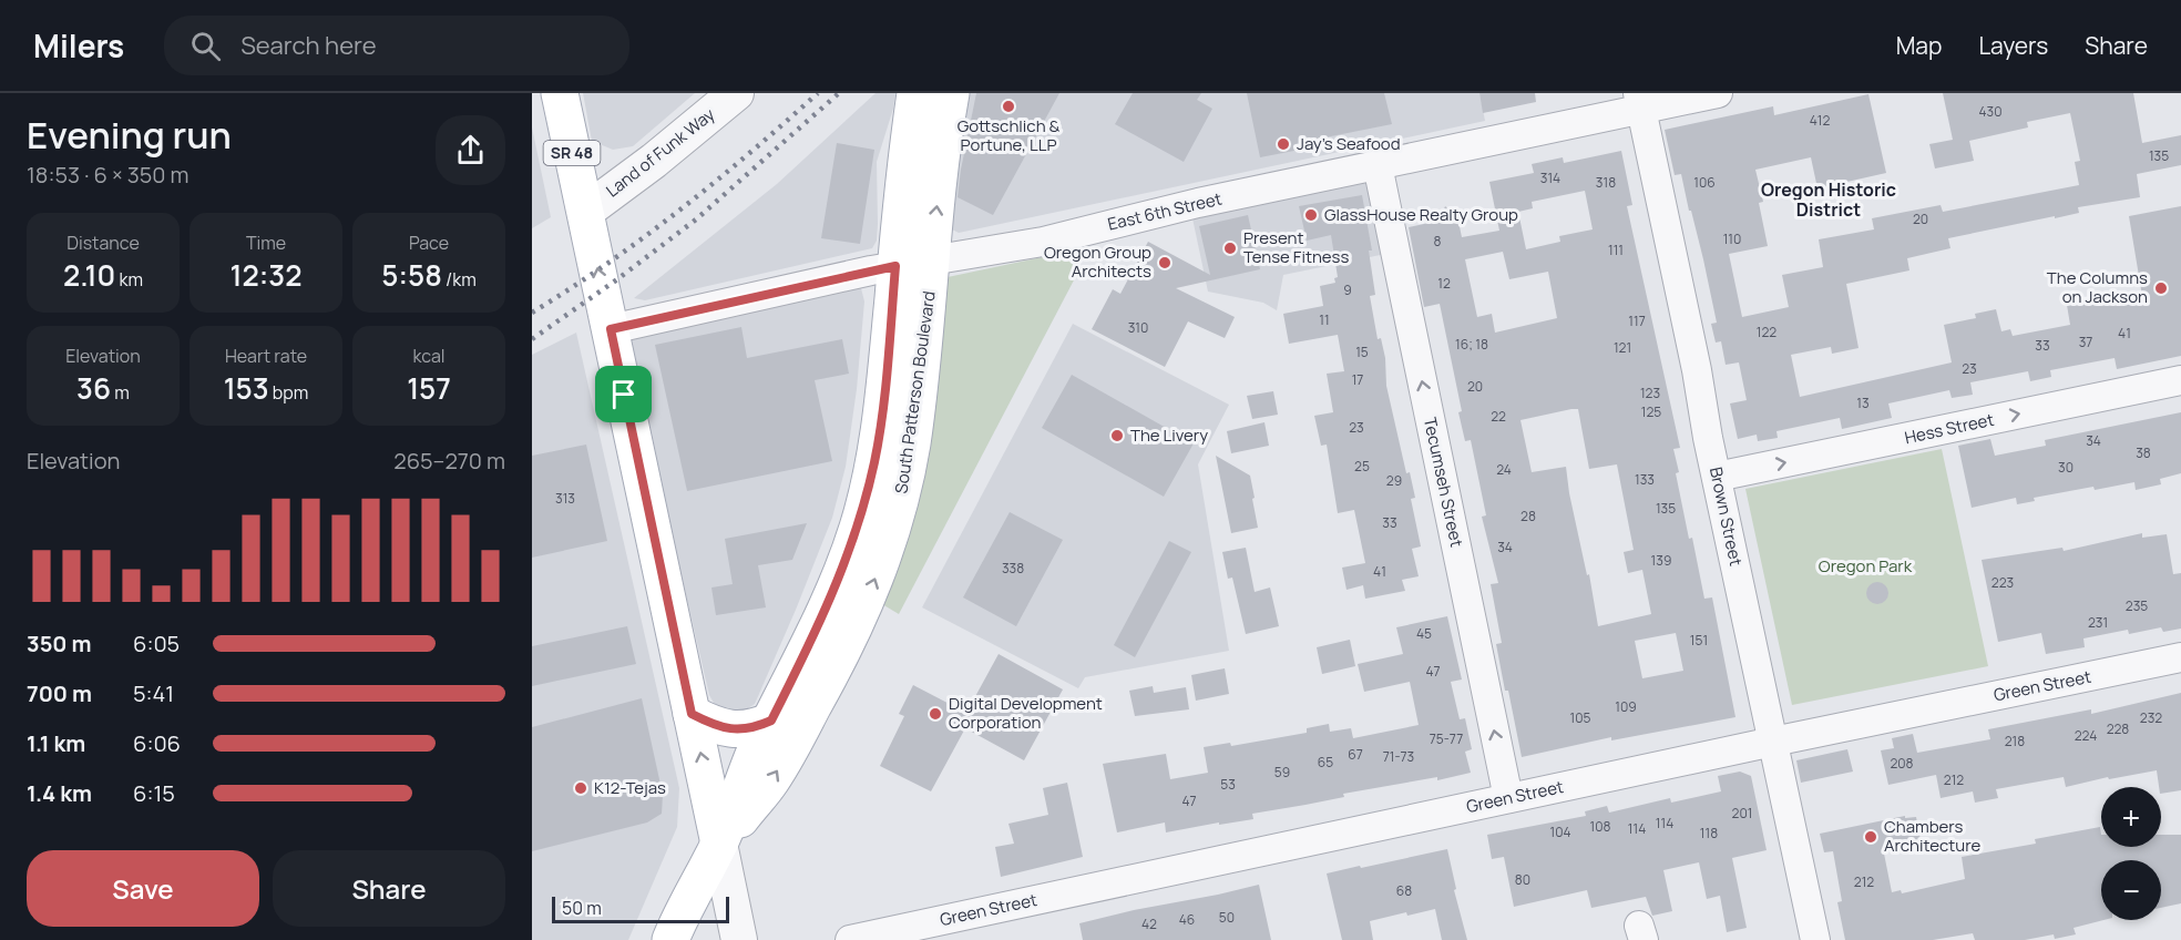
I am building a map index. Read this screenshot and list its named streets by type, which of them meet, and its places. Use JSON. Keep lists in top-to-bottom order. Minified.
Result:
{"streets":{"main road":["SR 48","South Patterson Boulevard"],"street":["Land of Funk Way","East 6th Street","Hess Street","Tecumseh Street","Brown Street","Green Street"]},"crossings":[["SR 48","Land of Funk Way"],["SR 48","East 6th Street"],["SR 48","South Patterson Boulevard"],["East 6th Street","South Patterson Boulevard"],["East 6th Street","Tecumseh Street"],["East 6th Street","Brown Street"],["Hess Street","Brown Street"],["Tecumseh Street","Green Street"],["Brown Street","Green Street"]],"one_way":["Hess Street","Tecumseh Street"],"districts":["Oregon Historic District"],"parks":["Oregon Park"],"places":["Gottschlich & Portune, LLP","Jay's Seafood","GlassHouse Realty Group","Present Tense Fitness","Oregon Group Architects","The Columns on Jackson","The Livery","Digital Development Corporation","K12-Tejas","Chambers Architecture"],"house_numbers":["430","412","135","314","318","106","20","110","8","111","12","9","11","117","310","122","41","37","16; 18","33","121","15","23","17","20","123","13","125","22","23","34","38","25","30","24","133","29","313","135","28","33","34","139","338","41","223","235","231","45","151","47","109","105","232","228","224","75-77","218","67","71-73","65","208","59","212","53","47","201","114","108","114","104","118","80","212","68","50","46","42"],"scale_bar":"50 m","page":{"header":"Milers","search":"Search here","nav":["Map","Layers","Share"],"heading":["Evening run","18:53 · 6 × 350 m"],"stats":[["Distance","2.10 km"],["Time","12:32"],["Pace","5:58 /km"],["Elevation","36 m"],["Heart rate","153 bpm"],["kcal","157"]],"chart":["Elevation","265–270 m"],"list":[{"name":"350 m","note":"6:05"},{"name":"700 m","note":"5:41"},{"name":"1.1 km","note":"6:06"},{"name":"1.4 km","note":"6:15"}],"map_buttons":["+","−"],"buttons":["Save","Share"],"scale":"50 m"}}
